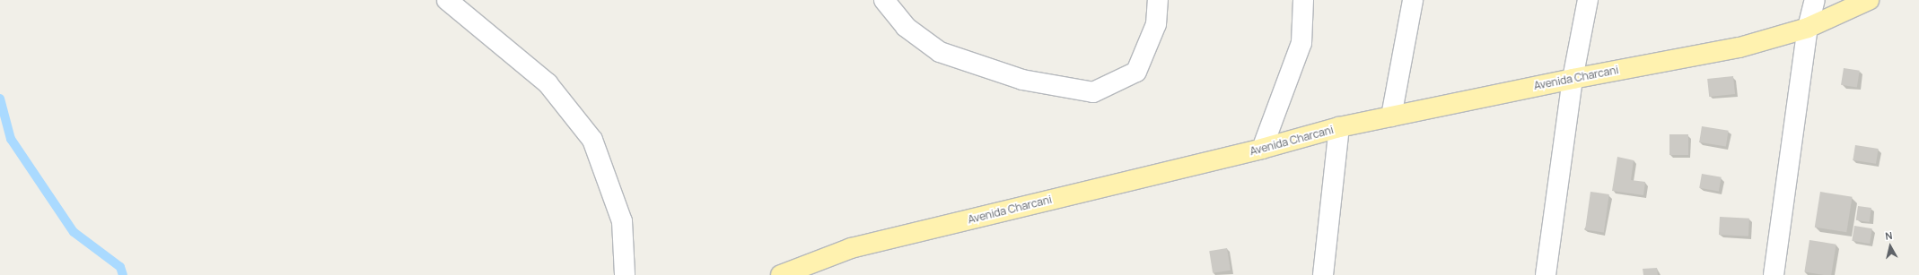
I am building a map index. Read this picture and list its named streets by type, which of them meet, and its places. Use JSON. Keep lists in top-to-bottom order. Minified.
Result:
{"streets":{"main road":["Avenida Charcani"]},"north":"top"}
